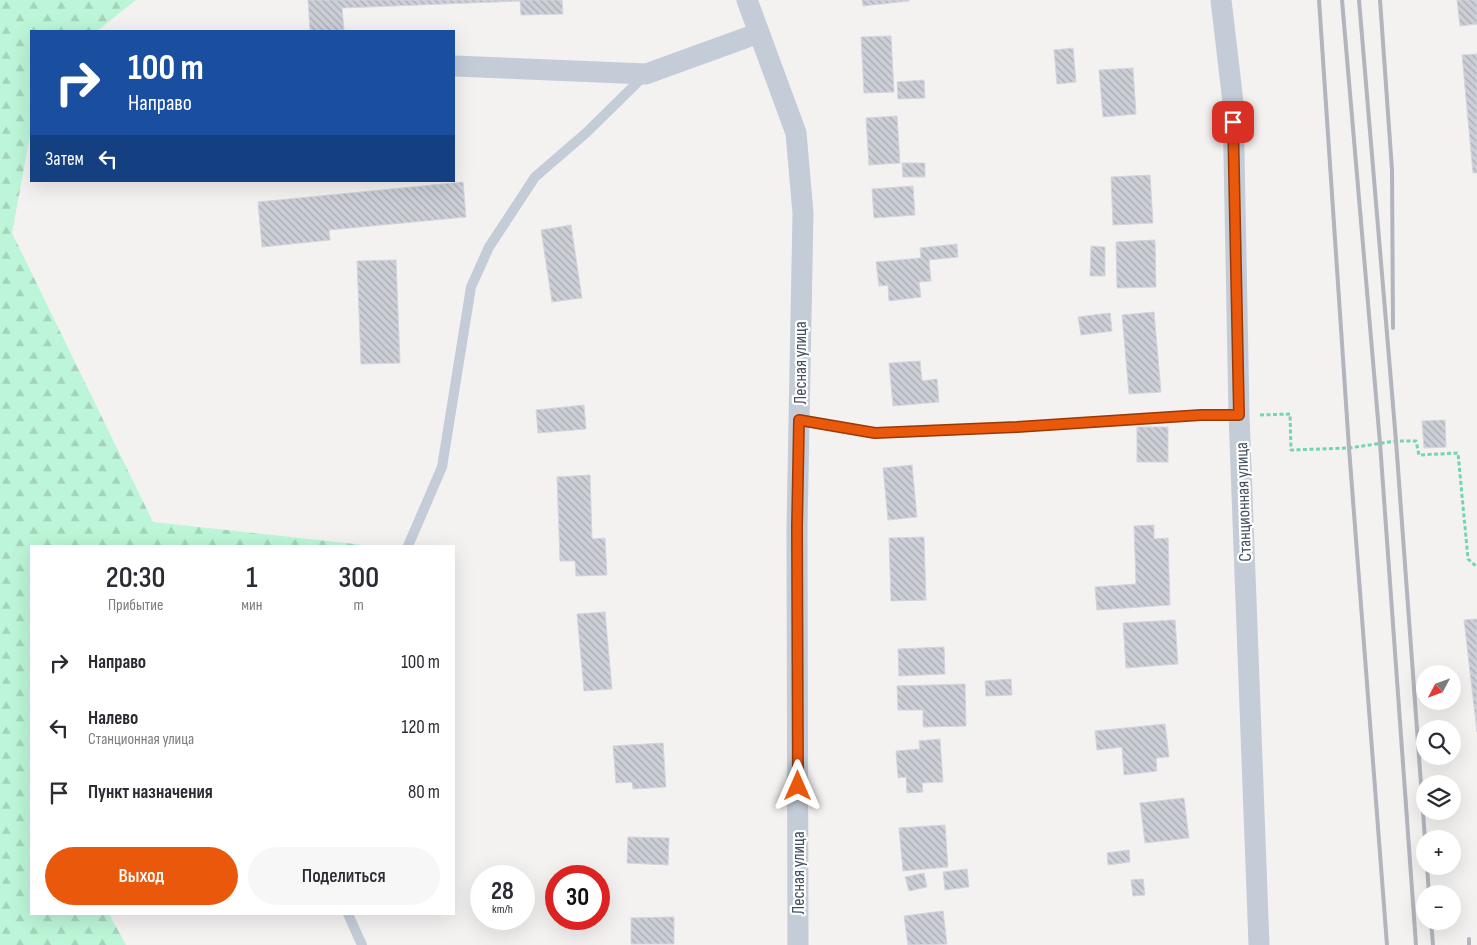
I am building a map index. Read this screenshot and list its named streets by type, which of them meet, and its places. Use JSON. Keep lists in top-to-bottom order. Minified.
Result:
{"streets":{"street":["Лесная улица","Станционная улица"]},"north":"bottom left","page":{"turn":["100 m","Направо"],"then":"Затем","eta":["20:30","Прибытие","1","мин","300","m"],"list":[{"name":"Направо","value":"100 m"},{"name":"Налево","note":"Станционная улица","value":"120 m"},{"name":"Пункт назначения","value":"80 m"}],"map_buttons":["+","−"],"buttons":["Выход","Поделиться"],"speed":"28 km/h","limit":"30"}}
